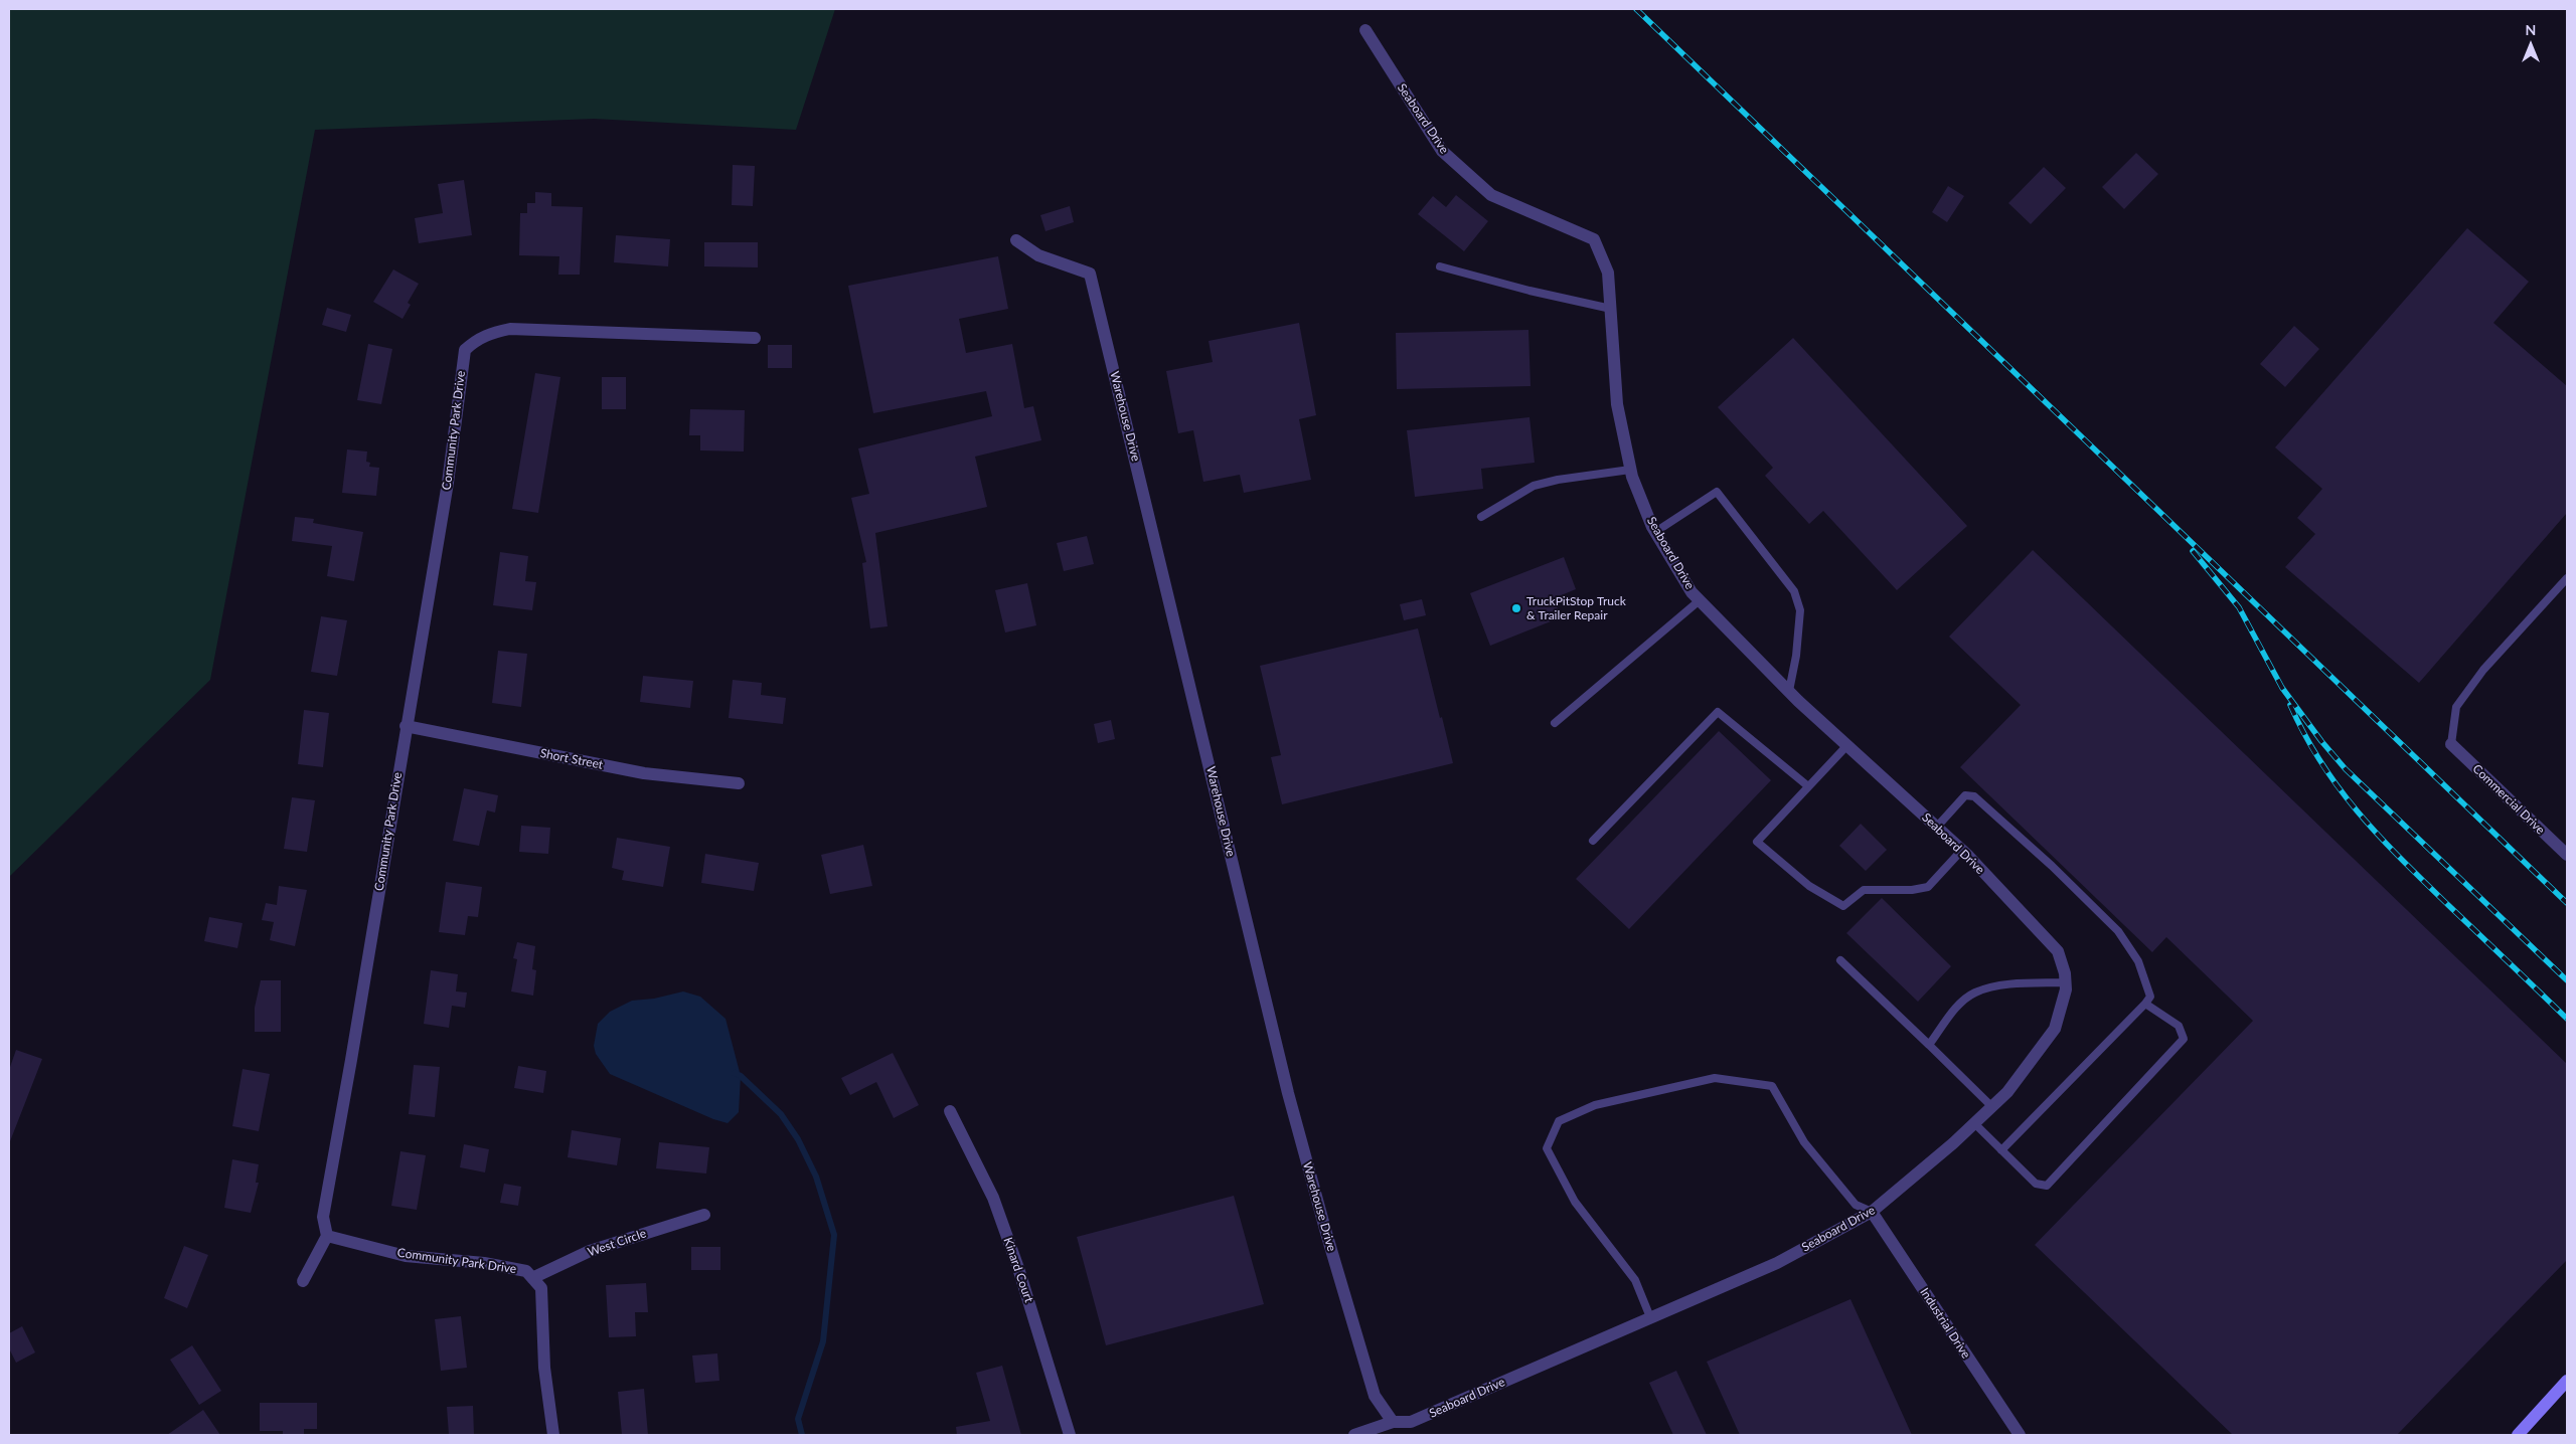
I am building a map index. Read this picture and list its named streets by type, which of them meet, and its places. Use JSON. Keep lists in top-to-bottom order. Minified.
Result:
{"streets":{"street":["Seaboard Drive","Warehouse Drive","Community Park Drive","Short Street","Commercial Drive","West Circle","Kinard Court","Industrial Drive"]},"crossings":[["Seaboard Drive","Warehouse Drive"],["Seaboard Drive","Industrial Drive"],["Community Park Drive","Short Street"],["Community Park Drive","West Circle"]],"places":["TruckPitStop Truck & Trailer Repair"],"north":"top"}
